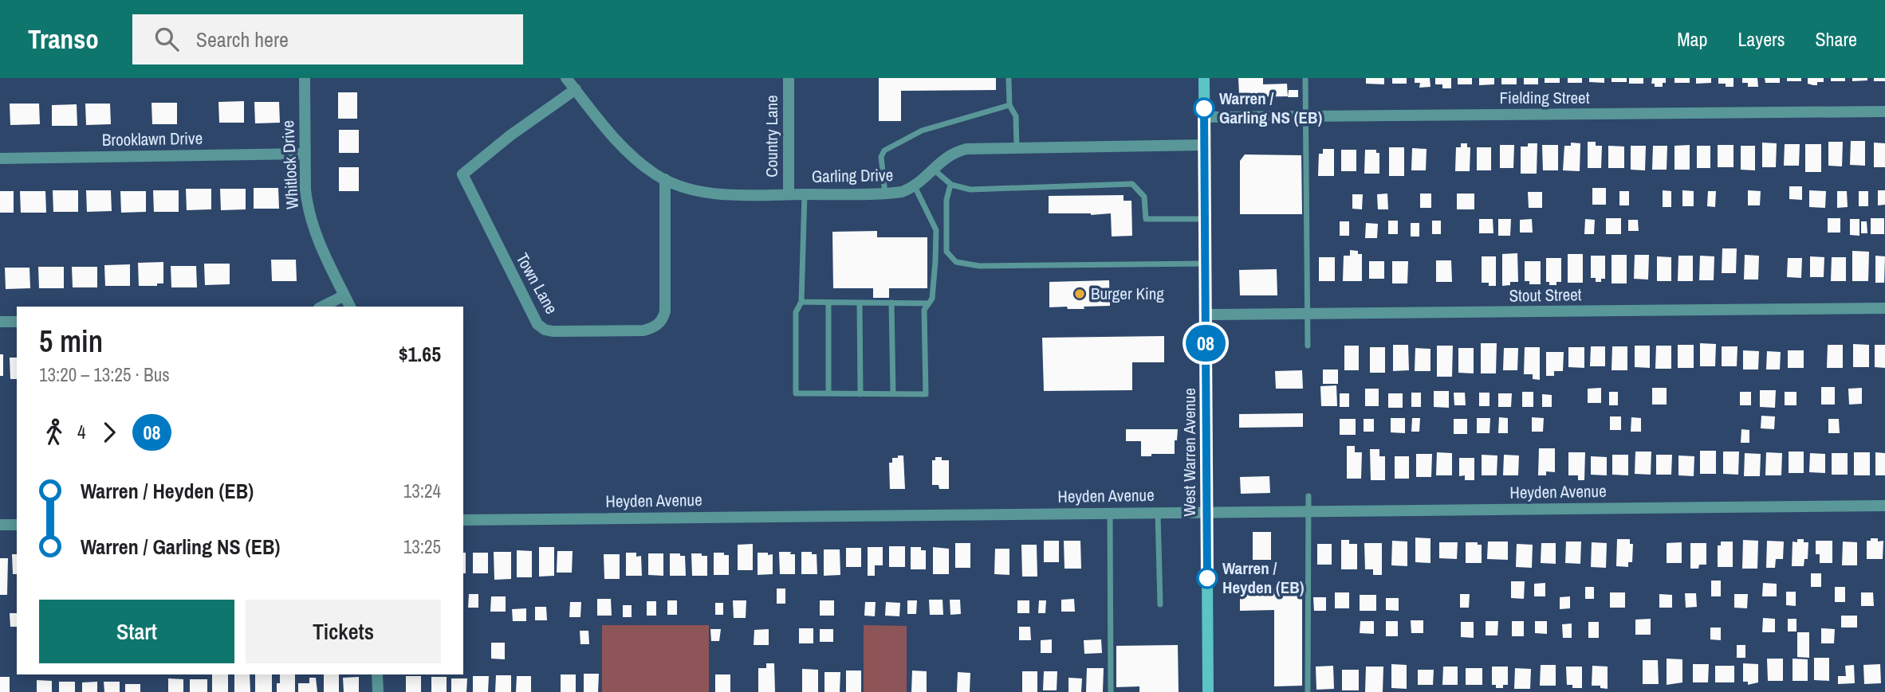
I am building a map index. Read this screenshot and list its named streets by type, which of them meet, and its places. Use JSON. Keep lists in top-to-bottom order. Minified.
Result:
{"streets":{"main road":["West Warren Avenue"],"street":["Fielding Street","Country Lane","Brooklawn Drive","Whitlock Drive","Garling Drive","Town Lane","Stout Street","Heyden Avenue"]},"crossings":[["Fielding Street","West Warren Avenue"],["Country Lane","Garling Drive"],["Brooklawn Drive","Whitlock Drive"],["Garling Drive","Town Lane"],["Garling Drive","West Warren Avenue"],["Stout Street","West Warren Avenue"],["West Warren Avenue","Heyden Avenue"]],"places":["Warren / Garling NS (EB)","Burger King","Warren / Heyden (EB)"],"lines":["bus line 08"],"page":{"header":"Transo","search":"Search here","nav":["Map","Layers","Share"],"on_map":"08","heading":["5 min","13:20 – 13:25 · Bus","$1.65"],"legs":["4","08"],"list":[{"name":"Warren / Heyden (EB)","value":"13:24"},{"name":"Warren / Garling NS (EB)","value":"13:25"}],"buttons":["Start","Tickets"]}}
